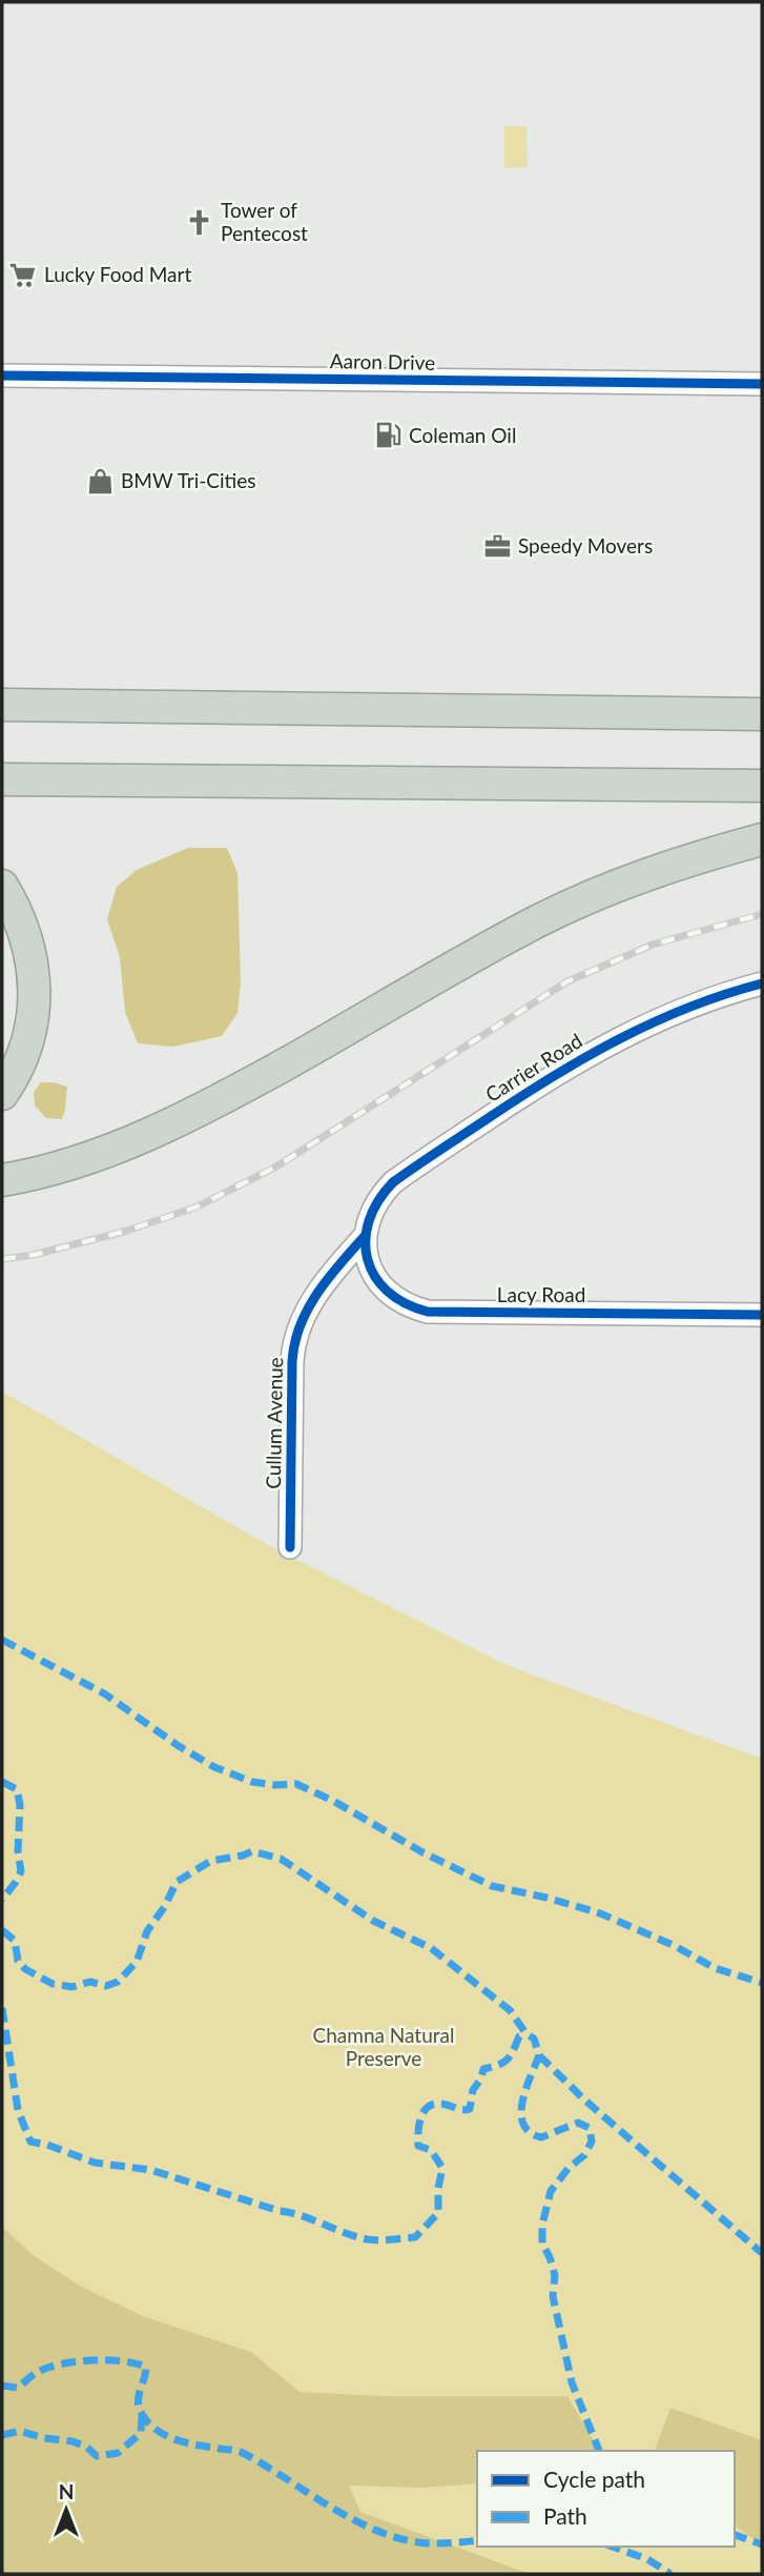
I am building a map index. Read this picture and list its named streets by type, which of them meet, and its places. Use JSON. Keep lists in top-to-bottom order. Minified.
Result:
{"streets":{"street":["Aaron Drive","Carrier Road","Lacy Road","Cullum Avenue"]},"crossings":[["Carrier Road","Lacy Road"],["Carrier Road","Cullum Avenue"],["Lacy Road","Cullum Avenue"]],"parks":["Chamna Natural Preserve"],"places":{"church":["Tower of Pentecost"],"supermarket":["Lucky Food Mart"],"fuel station":["Coleman Oil"],"shop":["BMW Tri-Cities"],"office":["Speedy Movers"]},"legend":["Cycle path","Path"],"north":"top"}
